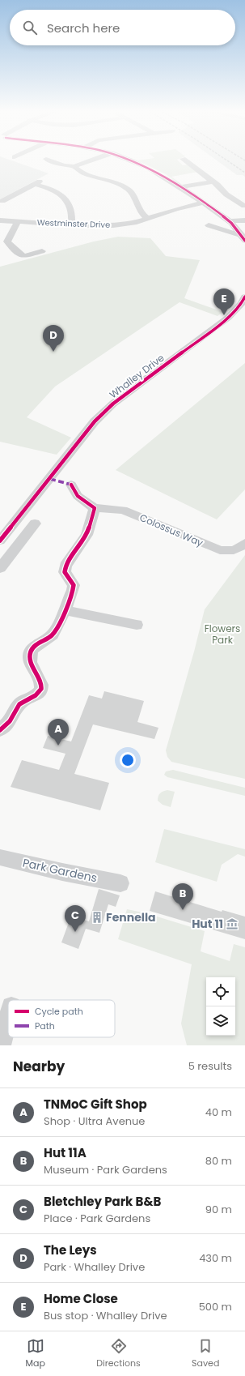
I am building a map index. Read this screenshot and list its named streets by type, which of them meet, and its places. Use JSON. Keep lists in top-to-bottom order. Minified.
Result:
{"streets":{"street":["Westminster Drive","Whalley Drive","Colossus Way","Park Gardens"]},"parks":["Flowers Park"],"places":{"building":["Fennella"],"museum":["Hut 11"]},"legend":["Cycle path","Path"],"page":{"search":"Search here","pins":["E","D","A","B","C"],"heading":["Nearby","5 results"],"list":[{"mark":"A","name":"TNMoC Gift Shop","note":"Shop · Ultra Avenue","value":"40 m"},{"mark":"B","name":"Hut 11A","note":"Museum · Park Gardens","value":"80 m"},{"mark":"C","name":"Bletchley Park B&B","note":"Place · Park Gardens","value":"90 m"},{"mark":"D","name":"The Leys","note":"Park · Whalley Drive","value":"430 m"},{"mark":"E","name":"Home Close","note":"Bus stop · Whalley Drive","value":"500 m"}],"nav":["Map","Directions","Saved"]}}
